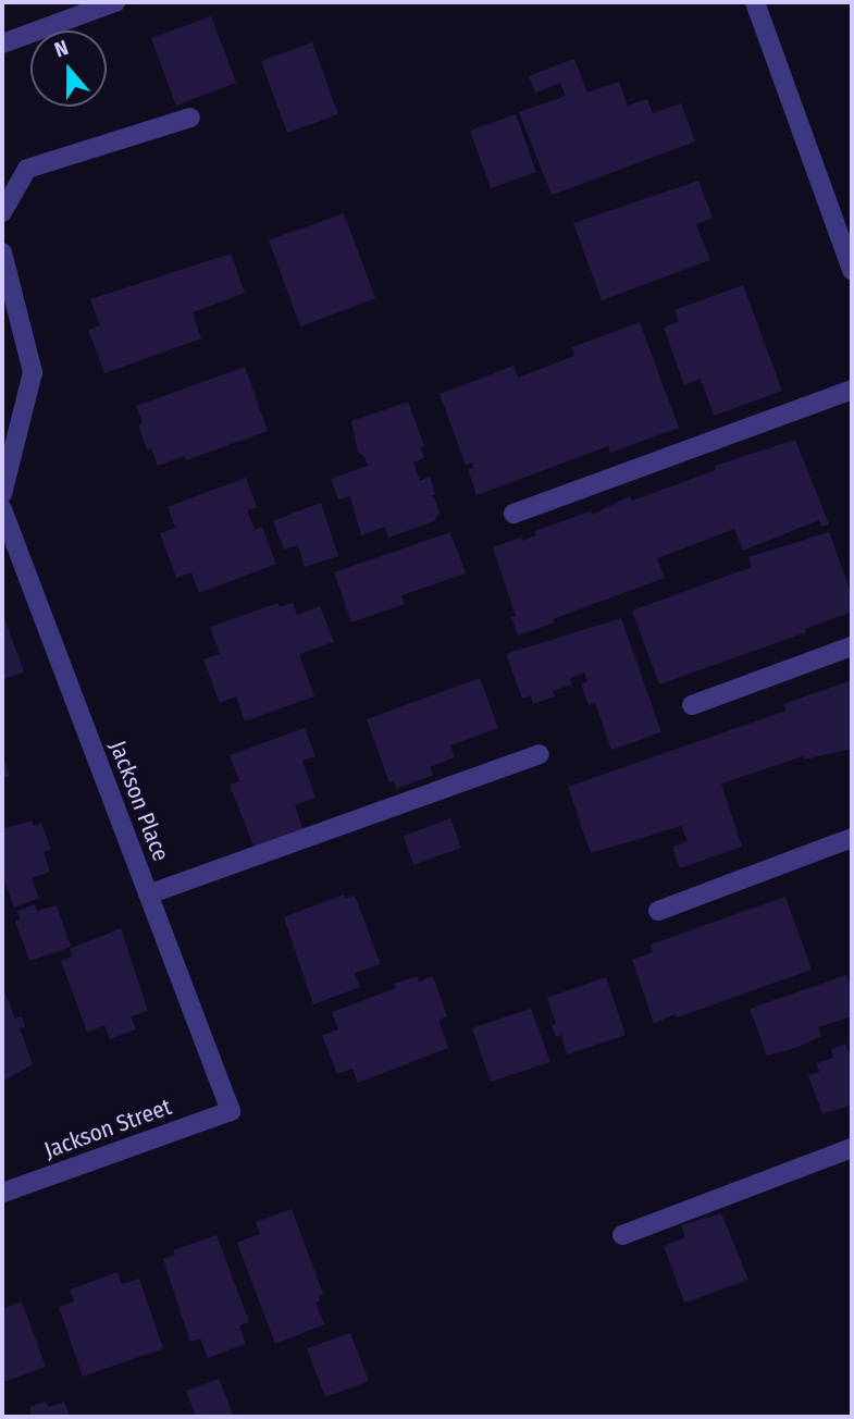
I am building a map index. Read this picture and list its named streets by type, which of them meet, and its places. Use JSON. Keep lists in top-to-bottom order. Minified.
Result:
{"streets":{"street":["Jackson Place","Jackson Street"]},"crossings":[["Jackson Place","Jackson Street"]],"north":"top"}
